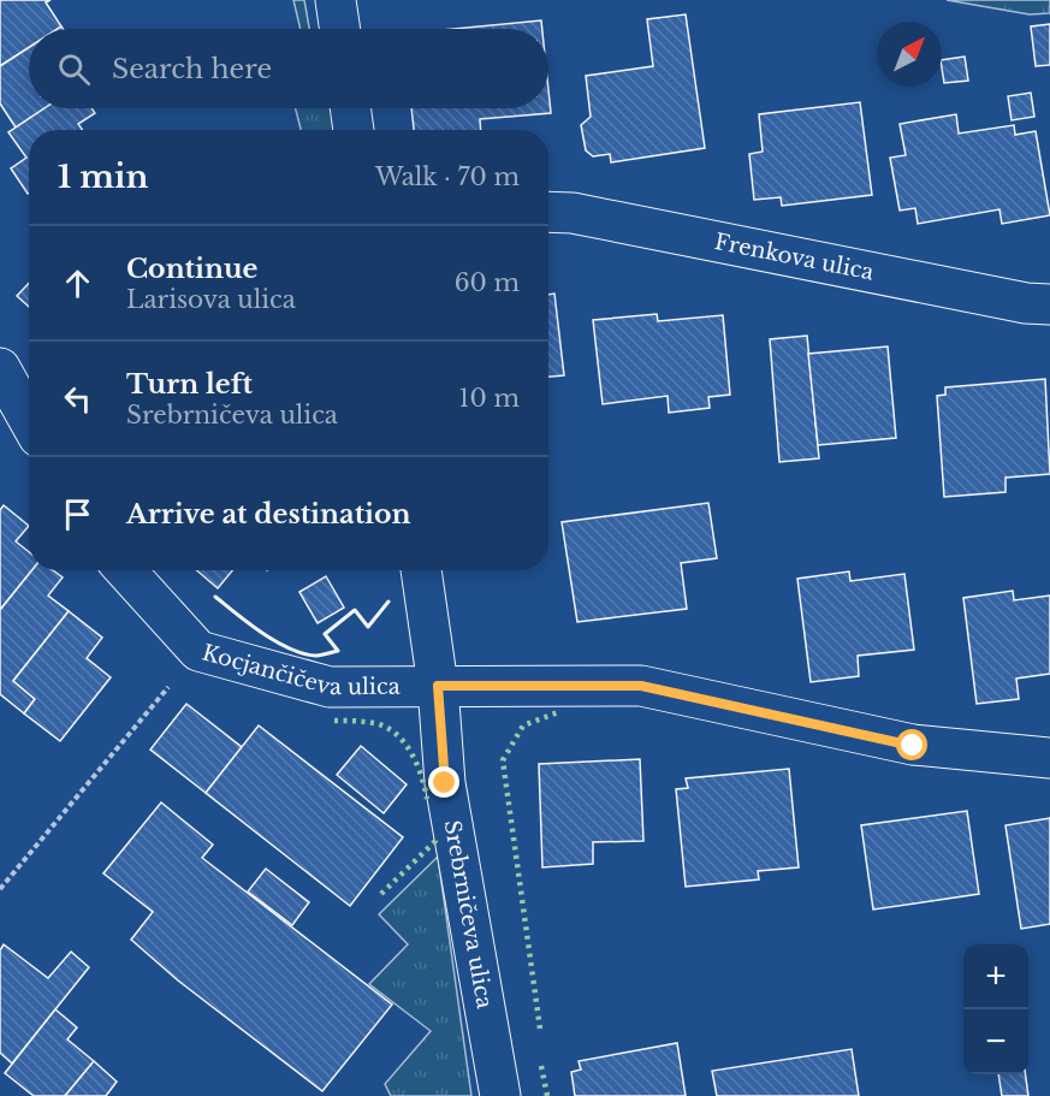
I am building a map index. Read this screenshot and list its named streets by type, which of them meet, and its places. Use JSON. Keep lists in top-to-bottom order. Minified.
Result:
{"streets":{"street":["Frenkova ulica","Kocjančičeva ulica","Srebrničeva ulica"]},"crossings":[["Kocjančičeva ulica","Srebrničeva ulica"]],"north":"top right","page":{"search":"Search here","heading":["1 min","Walk · 70 m"],"list":[["Continue","Larisova ulica","60 m"],["Turn left","Srebrničeva ulica","10 m"],"Arrive at destination"],"map_buttons":["+","−"]}}
